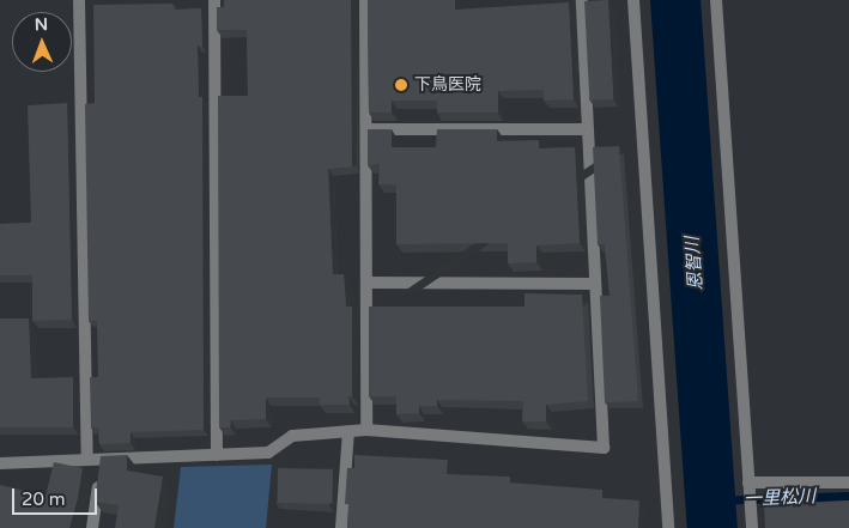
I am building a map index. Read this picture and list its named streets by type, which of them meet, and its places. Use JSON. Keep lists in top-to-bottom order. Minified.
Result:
{"water":["恩智川","一里松川"],"places":["下鳥医院"],"scale_bar":"20 m","north":"top"}
